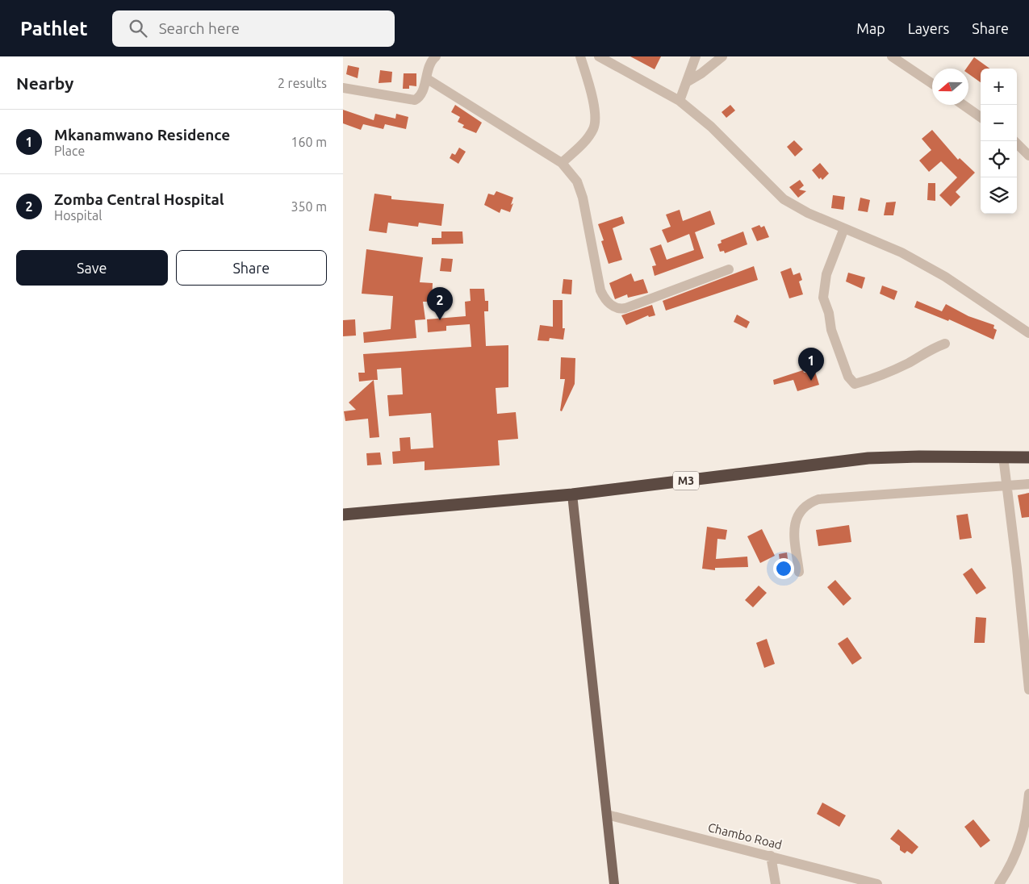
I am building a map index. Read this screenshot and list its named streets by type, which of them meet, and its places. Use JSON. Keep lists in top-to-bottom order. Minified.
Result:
{"streets":{"highway":["M3"],"street":["Chambo Road"]},"north":"left","page":{"header":"Pathlet","search":"Search here","nav":["Map","Layers","Share"],"heading":["Nearby","2 results"],"map_buttons":["+","−"],"list":[{"mark":"1","name":"Mkanamwano Residence","note":"Place","value":"160 m"},{"mark":"2","name":"Zomba Central Hospital","note":"Hospital","value":"350 m"}],"buttons":["Save","Share"],"pins":["2","1"]}}
